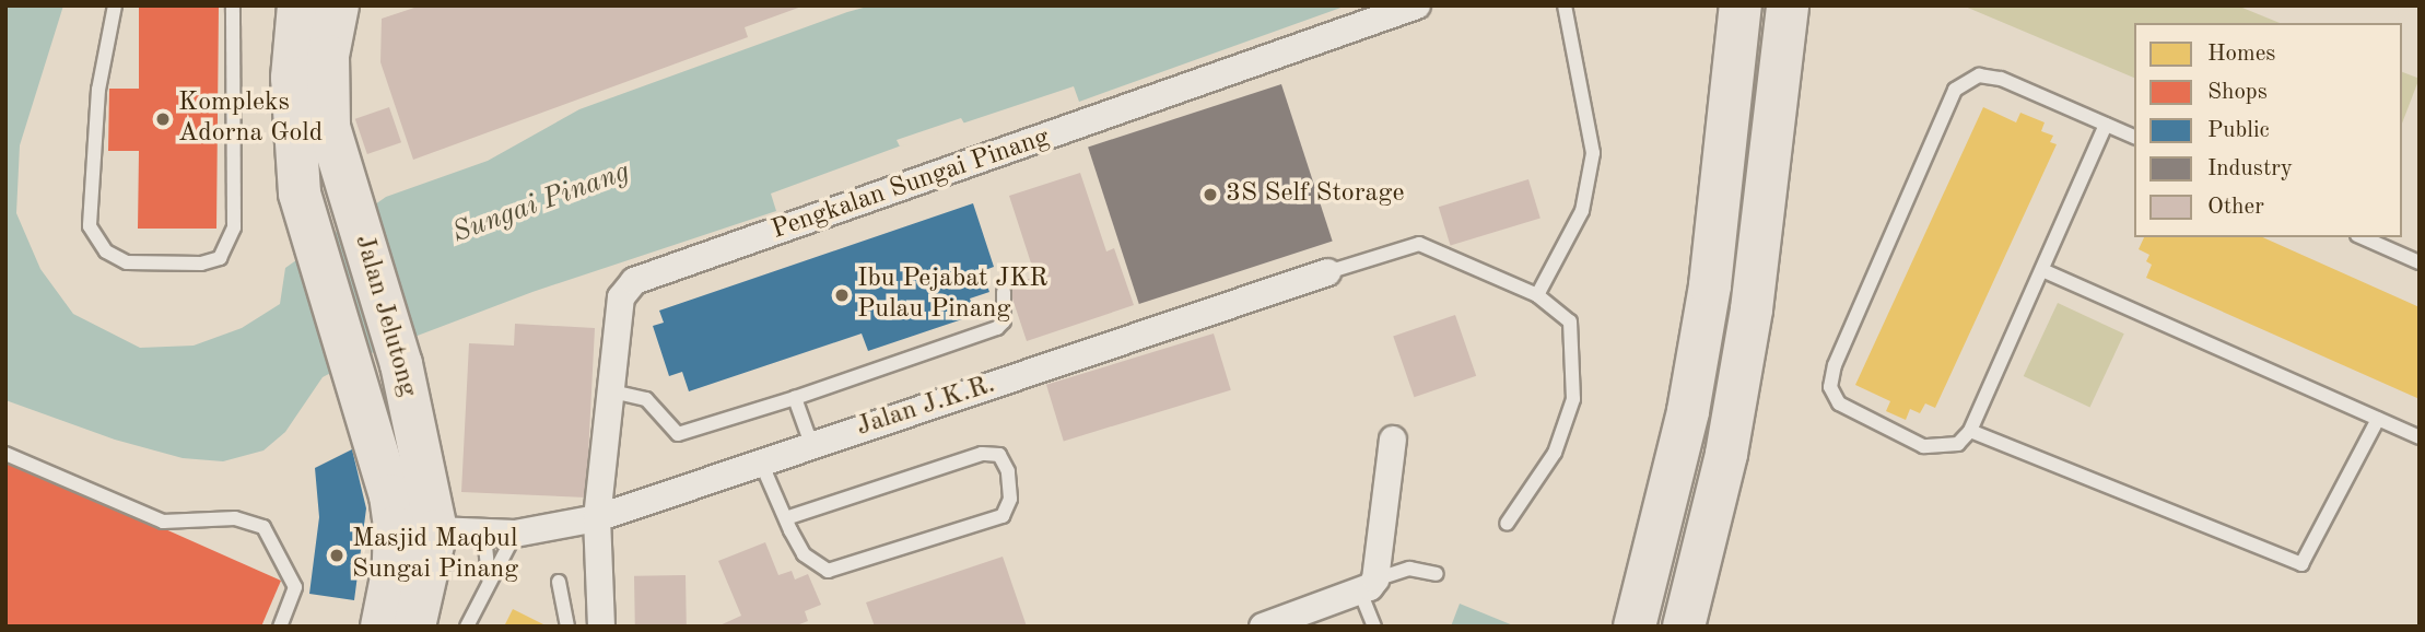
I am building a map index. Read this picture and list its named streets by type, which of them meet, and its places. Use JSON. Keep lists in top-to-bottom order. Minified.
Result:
{"streets":{"main road":["Jalan Jelutong"],"street":["Pengkalan Sungai Pinang","Jalan J.K.R."]},"crossings":[["Pengkalan Sungai Pinang","Jalan J.K.R."],["Jalan Jelutong","Jalan J.K.R."]],"water":["Sungai Pinang"],"places":["Kompleks Adorna Gold","3S Self Storage","Ibu Pejabat JKR Pulau Pinang","Masjid Maqbul Sungai Pinang"],"legend":["Homes","Shops","Public","Industry","Other"]}
